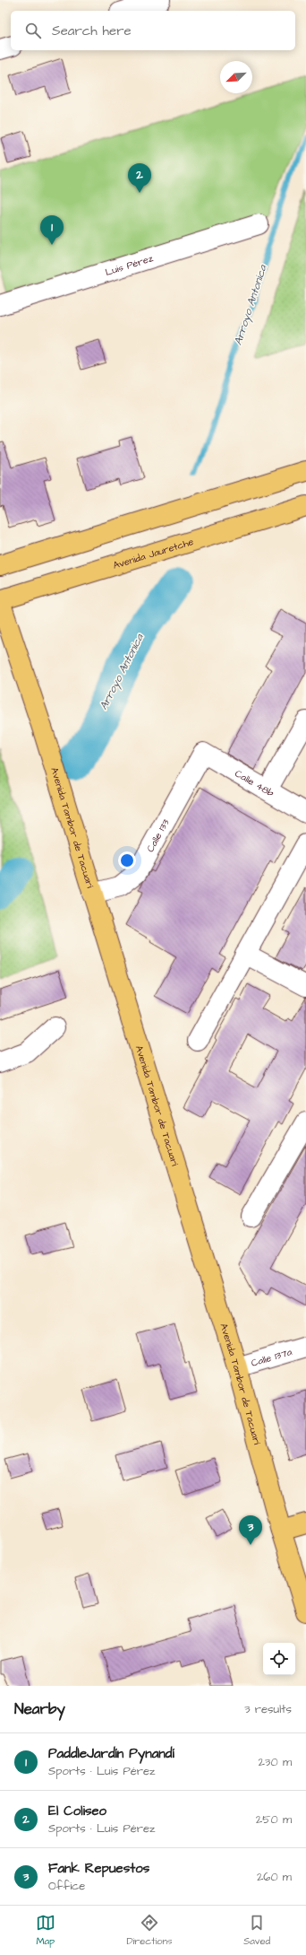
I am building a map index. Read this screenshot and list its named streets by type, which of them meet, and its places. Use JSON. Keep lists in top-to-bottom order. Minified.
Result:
{"streets":{"main road":["Avenida Jauretche","Avenida Tambor de Tacuarí"],"street":["Luis Pérez","Calle 48b","Calle 133","Calle 137a"]},"crossings":[["Avenida Jauretche","Avenida Tambor de Tacuarí"],["Calle 48b","Calle 133"],["Avenida Tambor de Tacuarí","Calle 133"],["Avenida Tambor de Tacuarí","Calle 137a"]],"water":["Arroyo Antonica"],"north":"bottom left","page":{"search":"Search here","pins":["2","1","3"],"heading":["Nearby","3 results"],"list":[{"mark":"1","name":"PaddleJardín Pynandí","note":"Sports · Luis Pérez","value":"230 m"},{"mark":"2","name":"El Coliseo","note":"Sports · Luis Pérez","value":"250 m"},{"mark":"3","name":"Fank Repuestos","note":"Office","value":"260 m"}],"nav":["Map","Directions","Saved"]}}
